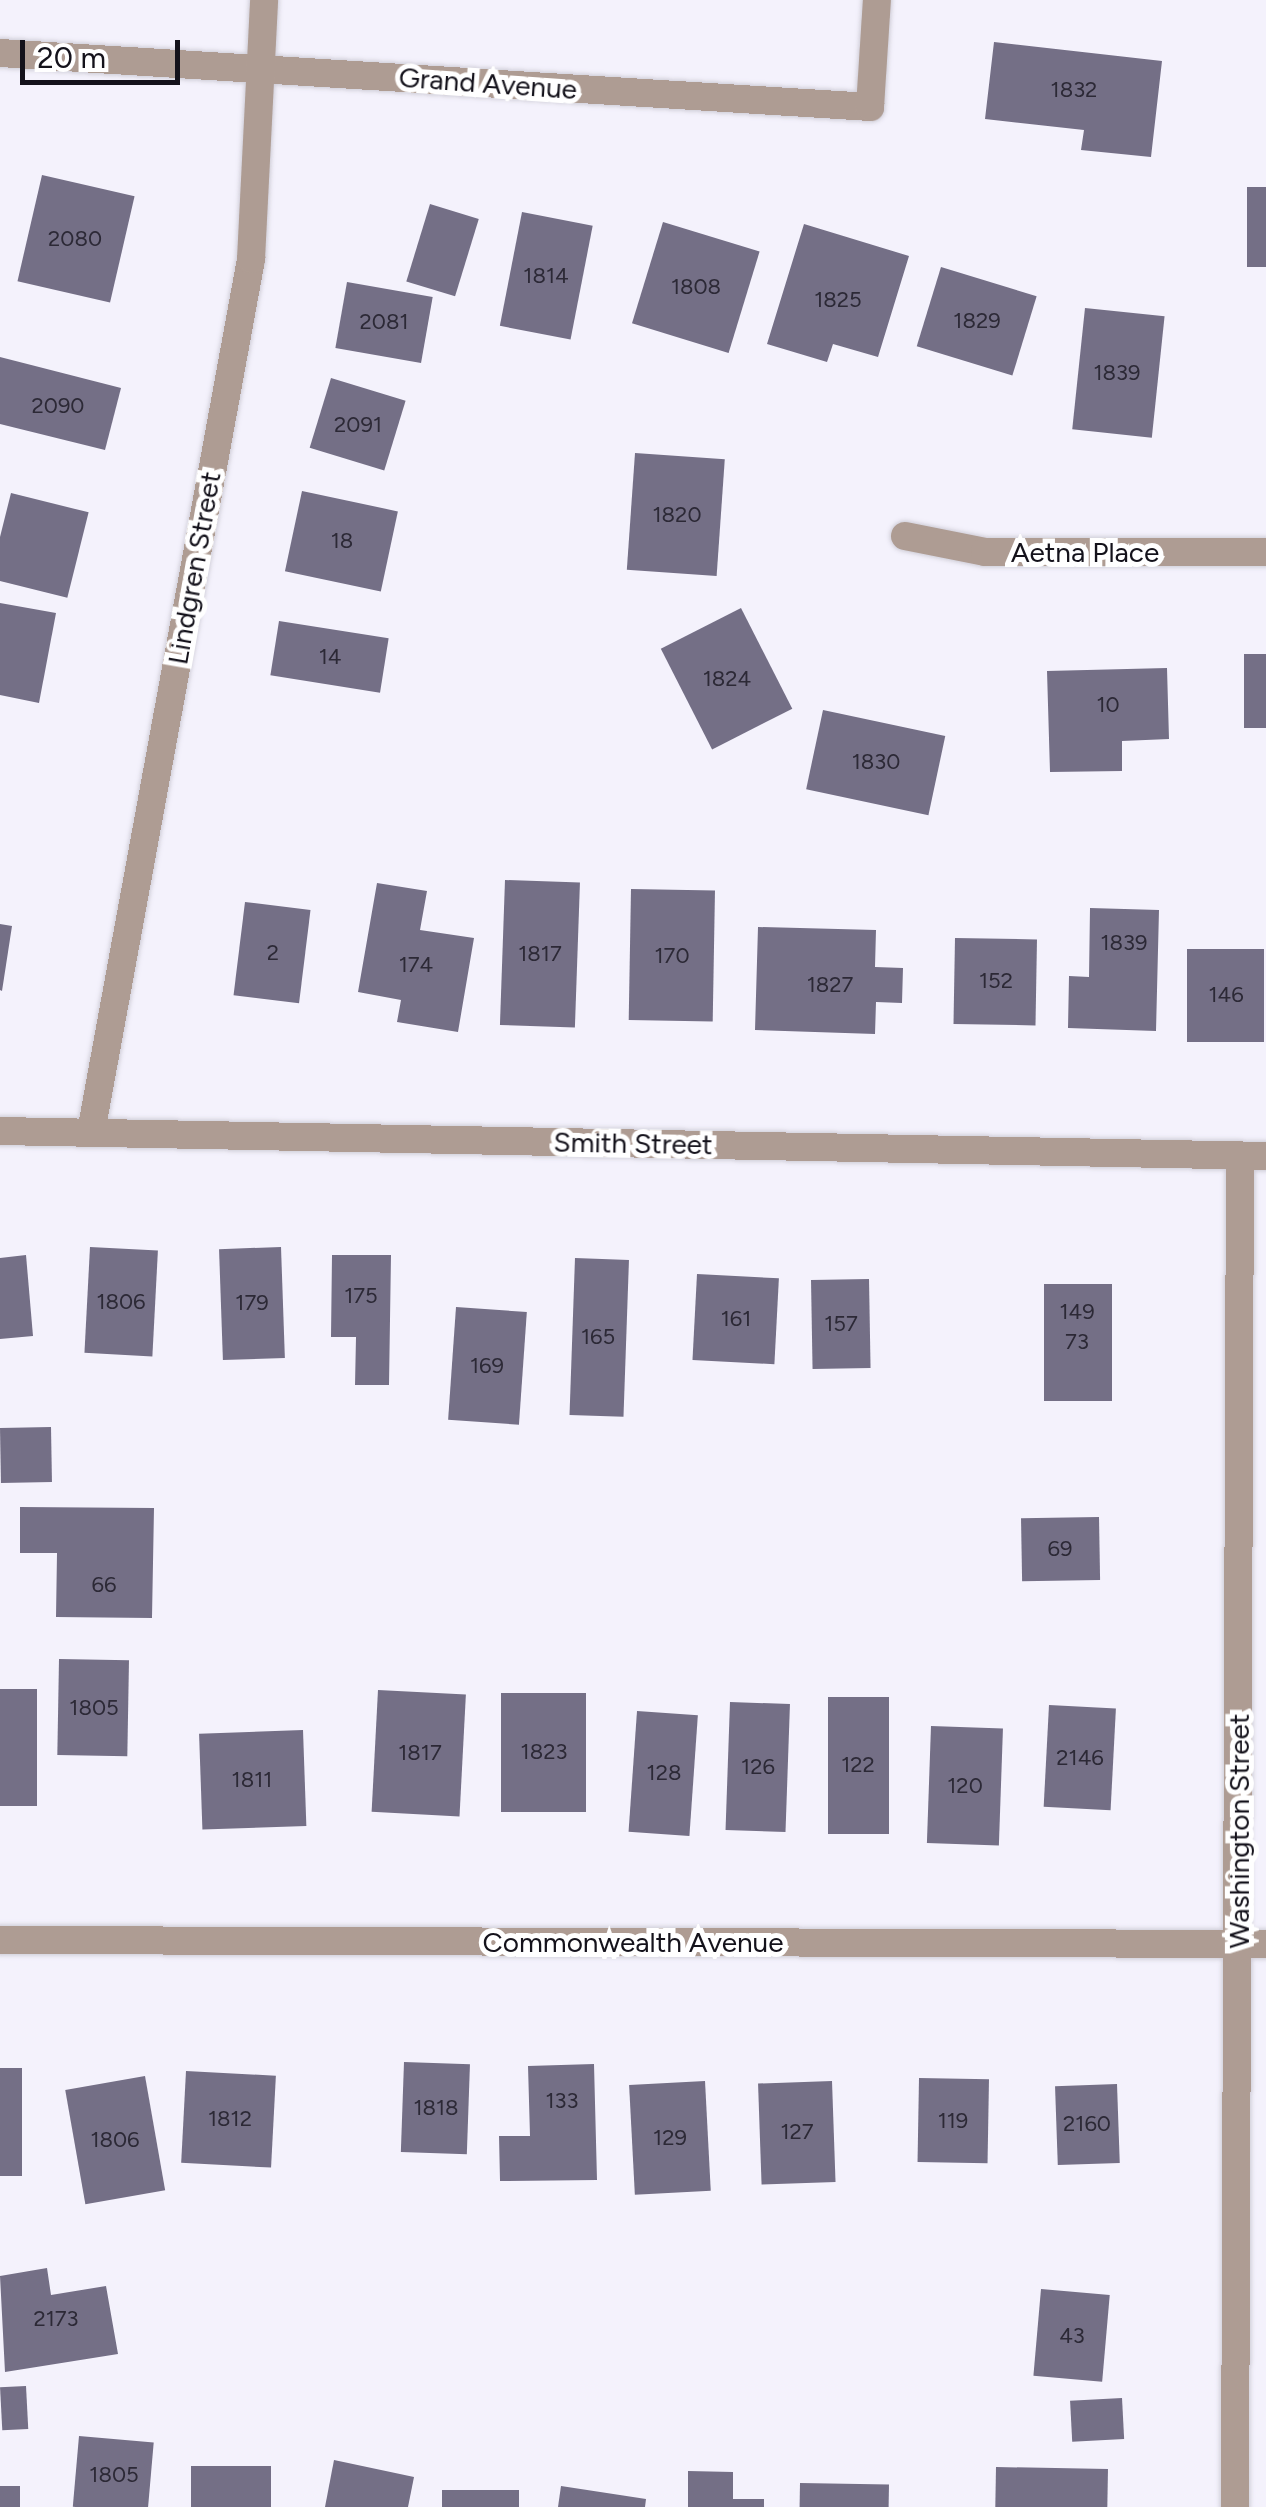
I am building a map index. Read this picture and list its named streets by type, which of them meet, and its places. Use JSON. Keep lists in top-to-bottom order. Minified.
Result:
{"streets":{"street":["Grand Avenue","Aetna Place","Lindgren Street","Smith Street","Washington Street","Commonwealth Avenue"]},"crossings":[["Grand Avenue","Lindgren Street"],["Lindgren Street","Smith Street"],["Smith Street","Washington Street"],["Washington Street","Commonwealth Avenue"]],"house_numbers":["1832","2080","1814","1808","1825","1829","2081","1839","2090","2091","1820","18","14","1824","10","1830","1839","2","1817","170","174","152","1827","146","175","1806","179","149","161","157","165","73","169","69","66","1805","1823","1817","2146","122","126","128","1811","120","133","1818","1812","119","2160","127","129","1806","2173","43","1805"],"scale_bar":"20 m"}
